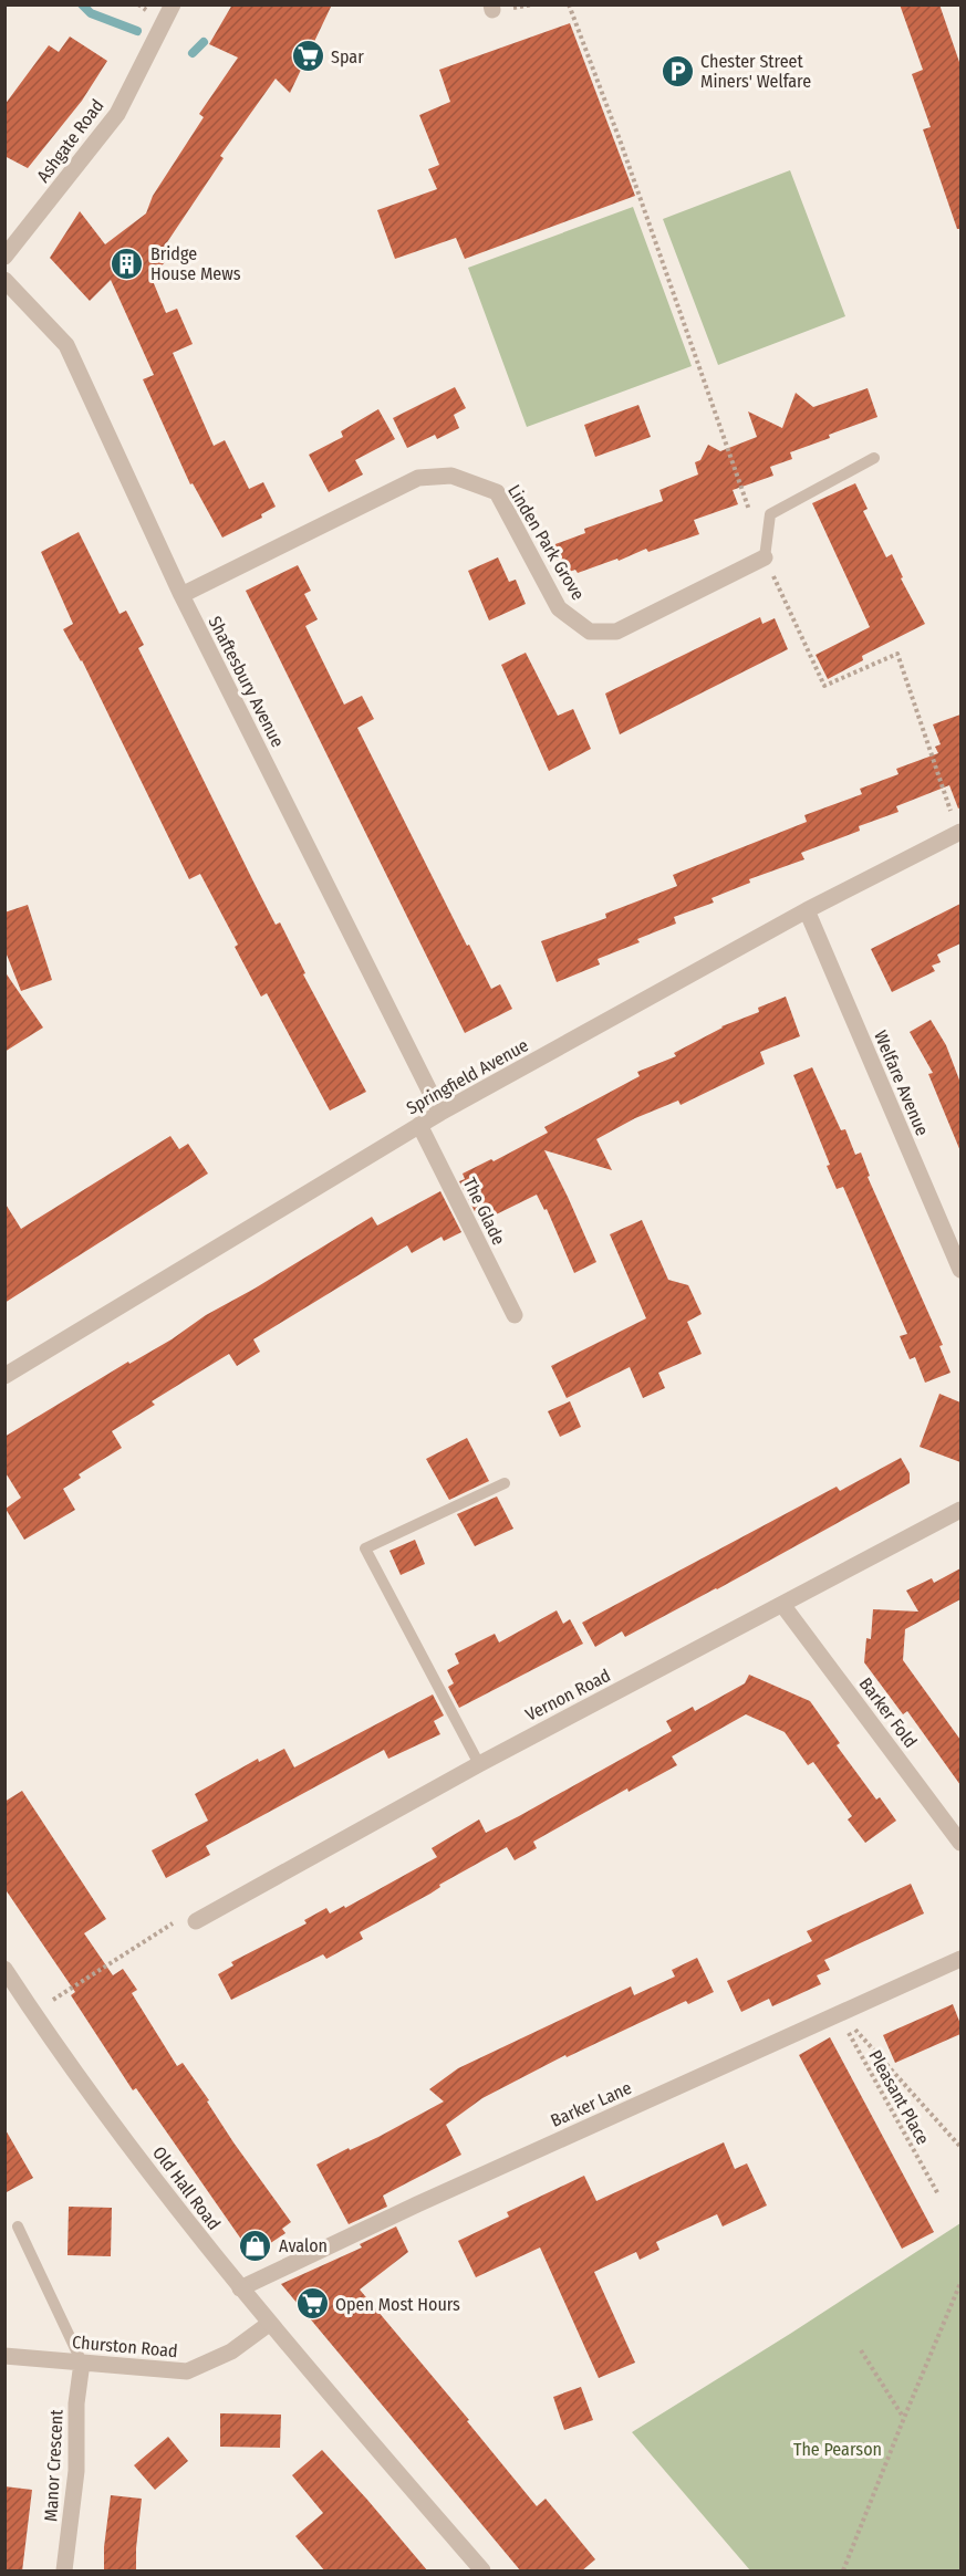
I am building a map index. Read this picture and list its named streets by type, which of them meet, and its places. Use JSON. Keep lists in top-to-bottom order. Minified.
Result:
{"streets":{"street":["Ashgate Road","Linden Park Grove","Shaftesbury Avenue","Springfield Avenue","Welfare Avenue","The Glade","Vernon Road","Barker Fold","Barker Lane","Old Hall Road","Churston Road","Manor Crescent"],"path":["Pleasant Place"]},"crossings":[["Linden Park Grove","Shaftesbury Avenue"],["Shaftesbury Avenue","Springfield Avenue"],["Springfield Avenue","Welfare Avenue"],["Springfield Avenue","The Glade"],["Vernon Road","Barker Fold"],["Pleasant Place","Barker Lane"],["Barker Lane","Old Hall Road"],["Old Hall Road","Churston Road"],["Churston Road","Manor Crescent"]],"parks":["The Pearson"],"places":{"supermarket":["Spar","Open Most Hours"],"parking":["Chester Street Miners' Welfare"],"building":["Bridge House Mews"],"shop":["Avalon"]}}
